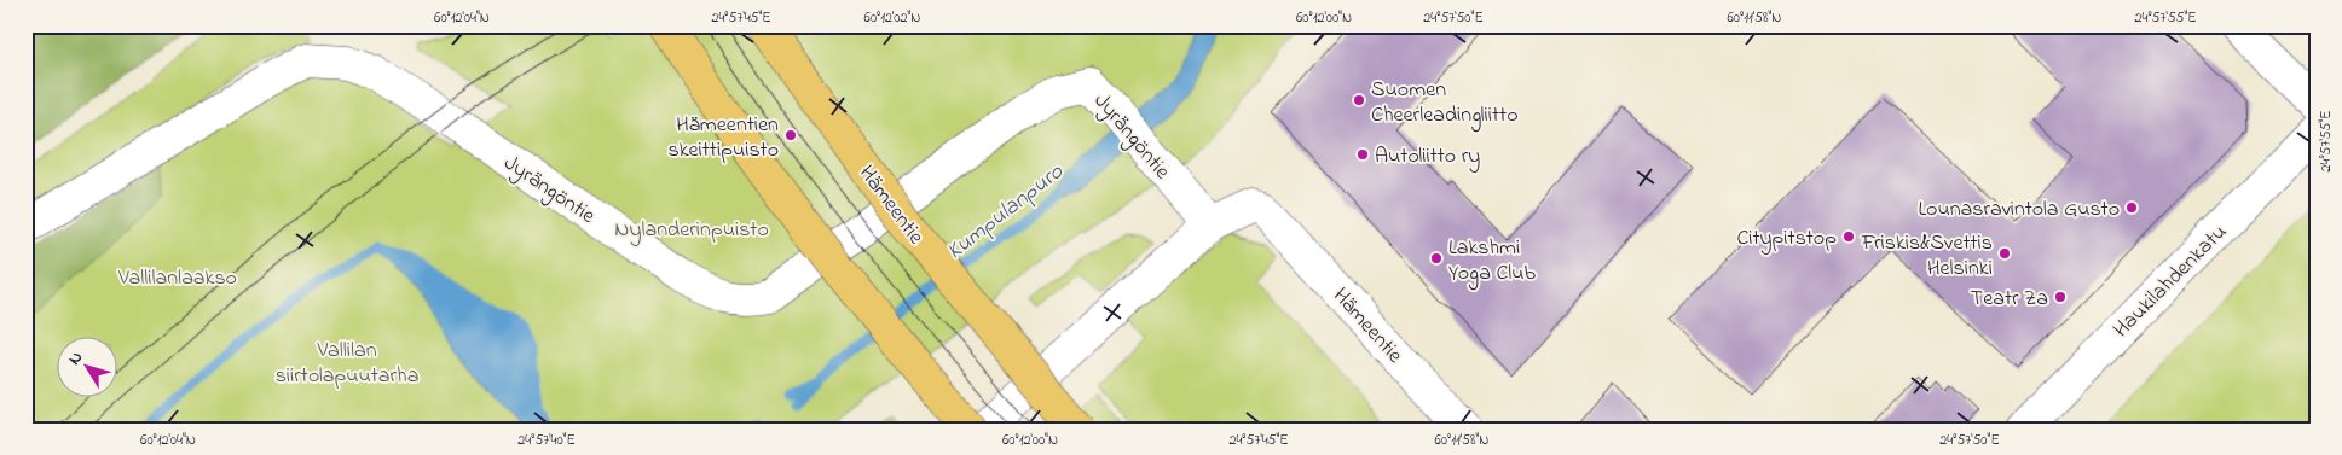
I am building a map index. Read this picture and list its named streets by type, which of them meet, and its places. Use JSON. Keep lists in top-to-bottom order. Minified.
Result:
{"streets":{"main road":["Hämeentie"],"street":["Jyrängöntie","Haukilahdenkatu"]},"crossings":[["Jyrängöntie","Hämeentie"]],"water":["Kumpulanpuro"],"parks":["Nylanderinpuisto","Vallilanlaakso","Vallilan siirtolapuutarha"],"places":["Suomen Cheerleadingliitto","Hämeentien skeittipuisto","Autoliitto ry","Lounasravintola Gusto","Citypitstop","Friskis&Svettis Helsinki","Lakshmi Yoga Club","Teatr Za"],"north":"top left","coordinates":["60°12'04\"N","24°57'45\"E","60°12'02\"N","60°12'00\"N","24°57'50\"E","60°11'58\"N","24°57'55\"E","24°57'40\"E"]}
